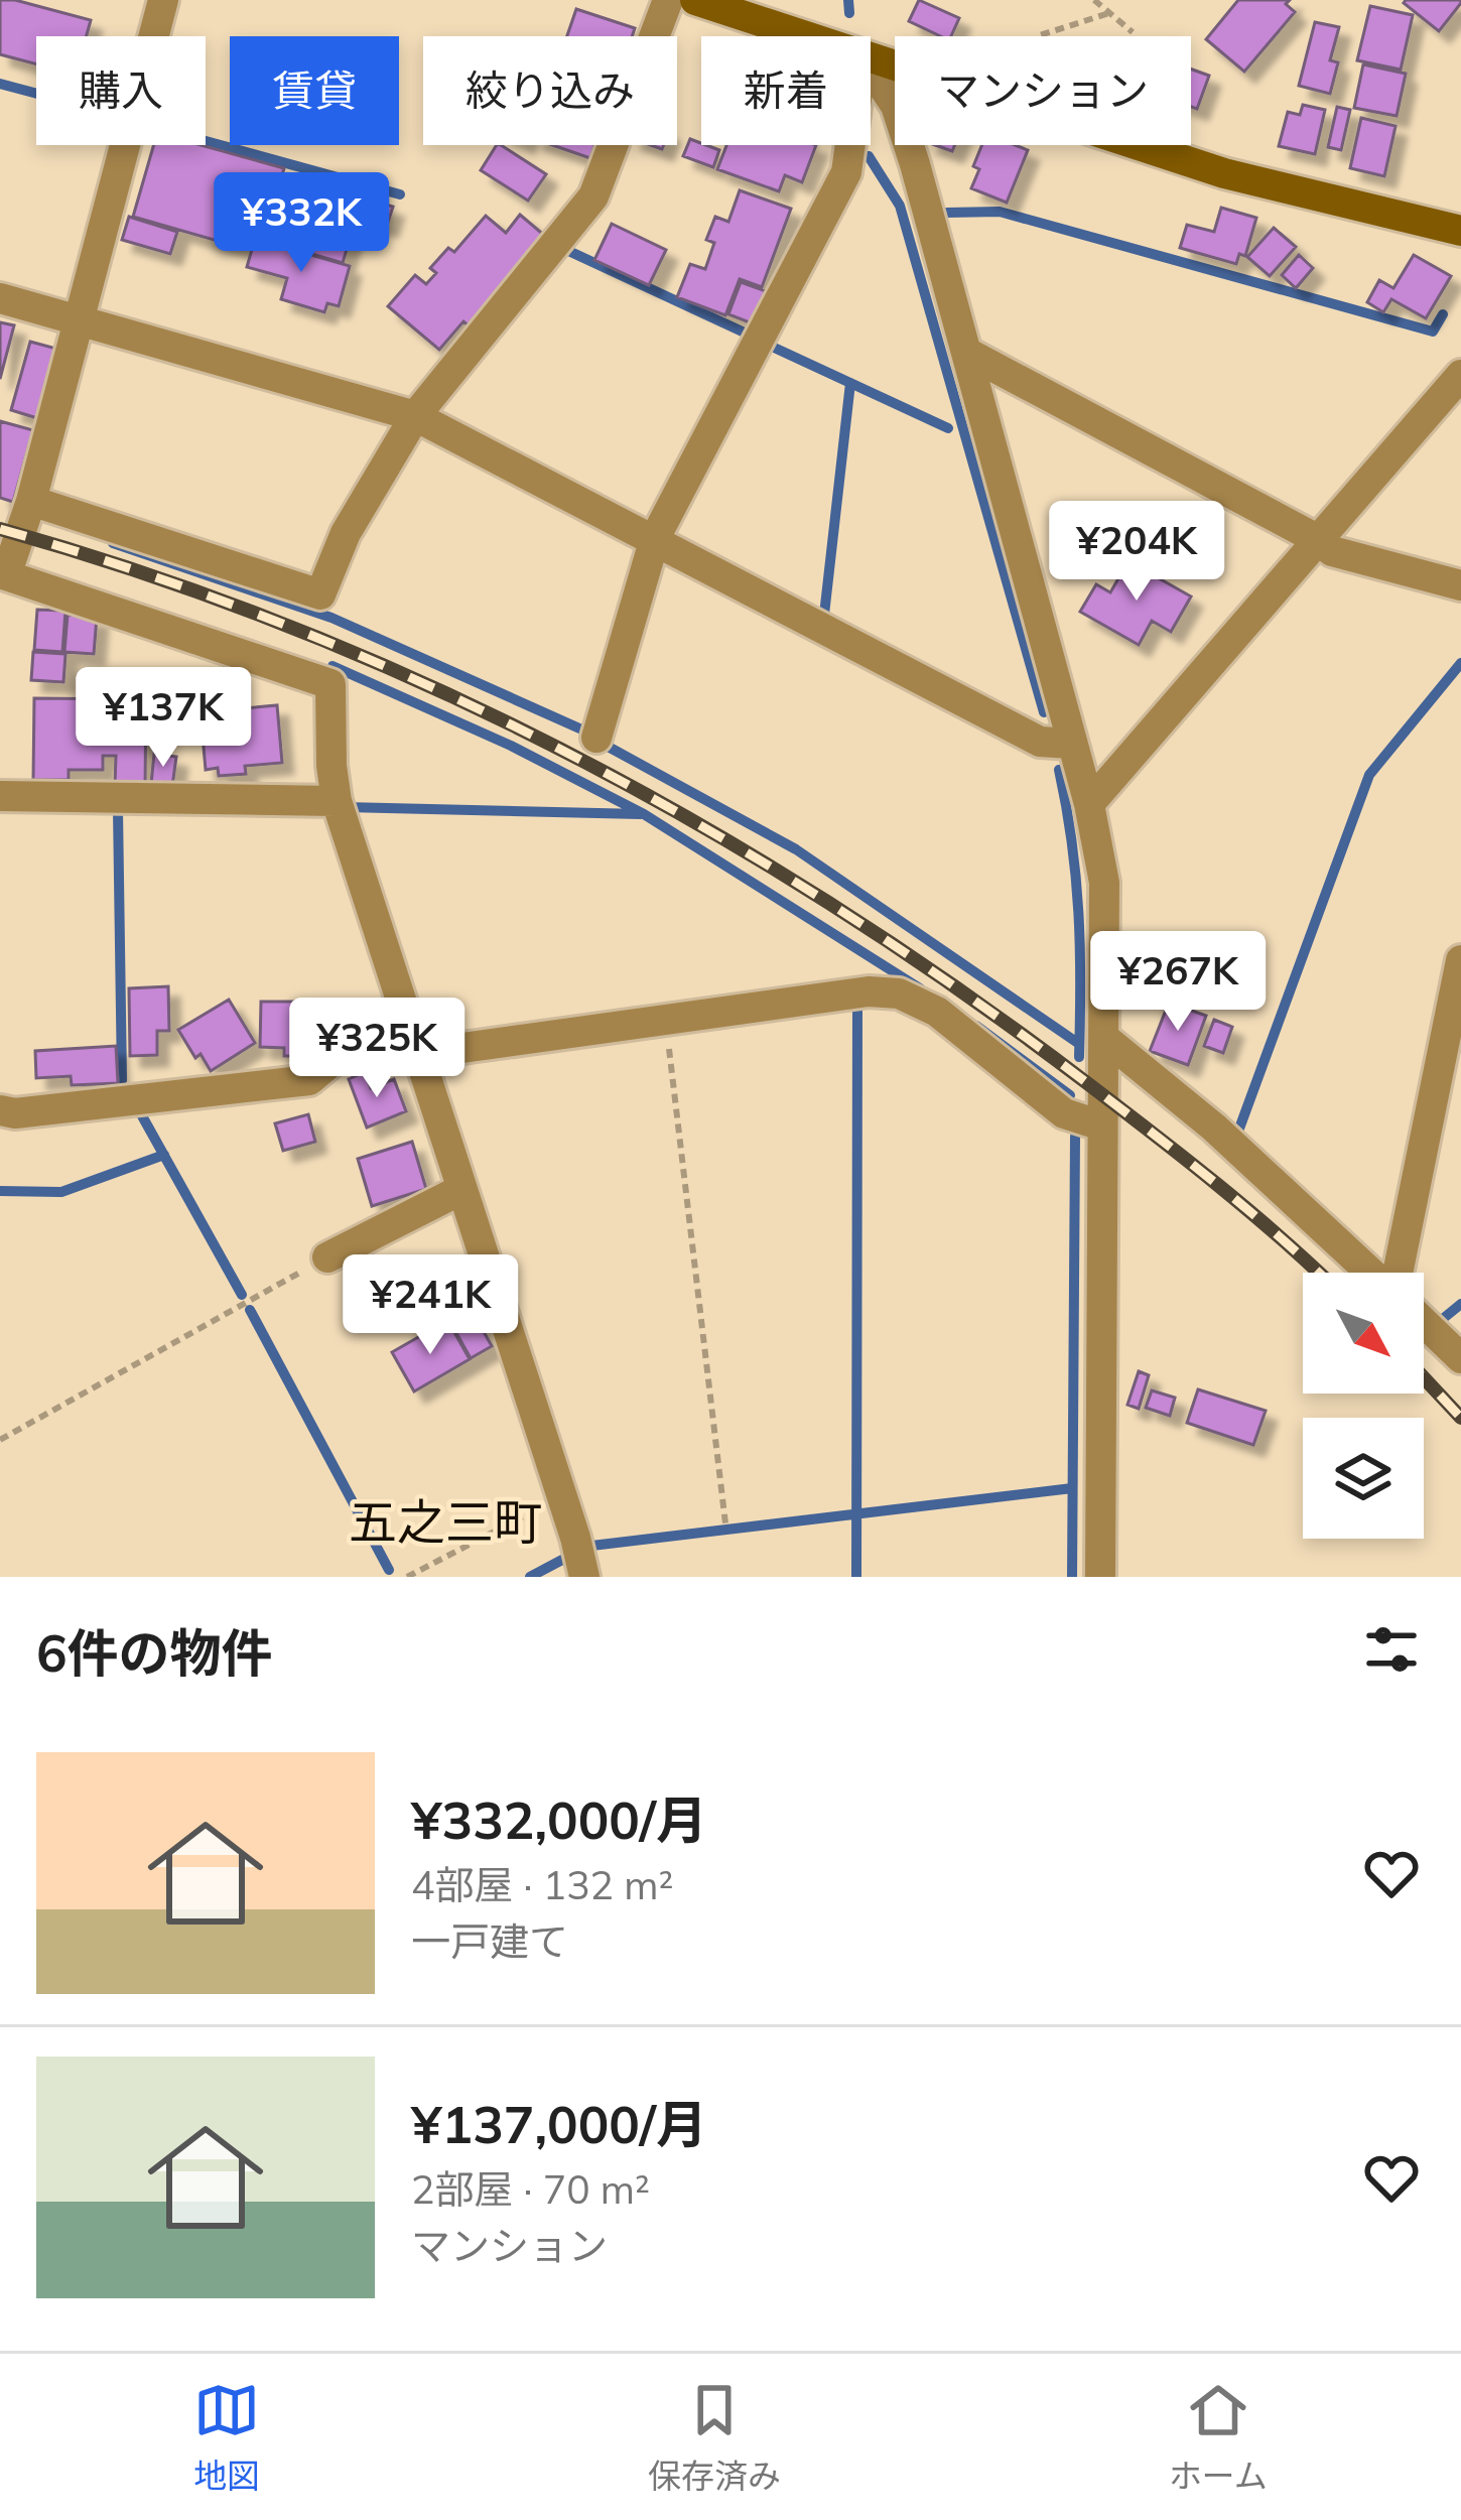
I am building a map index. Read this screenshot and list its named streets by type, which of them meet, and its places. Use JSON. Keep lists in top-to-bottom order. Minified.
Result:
{"districts":["五之三町"],"north":"bottom right","page":{"chip":["購入","賃貸","絞り込み","新着","マンション"],"price":["¥332K","¥204K","¥137K","¥267K","¥325K","¥241K"],"heading":"6件の物件","list":[{"name":"¥332,000/月","note":"4部屋 · 132 m² · 一戸建て"},{"name":"¥137,000/月","note":"2部屋 · 70 m² · マンション"}],"tabs":["地図","保存済み","ホーム"]}}
